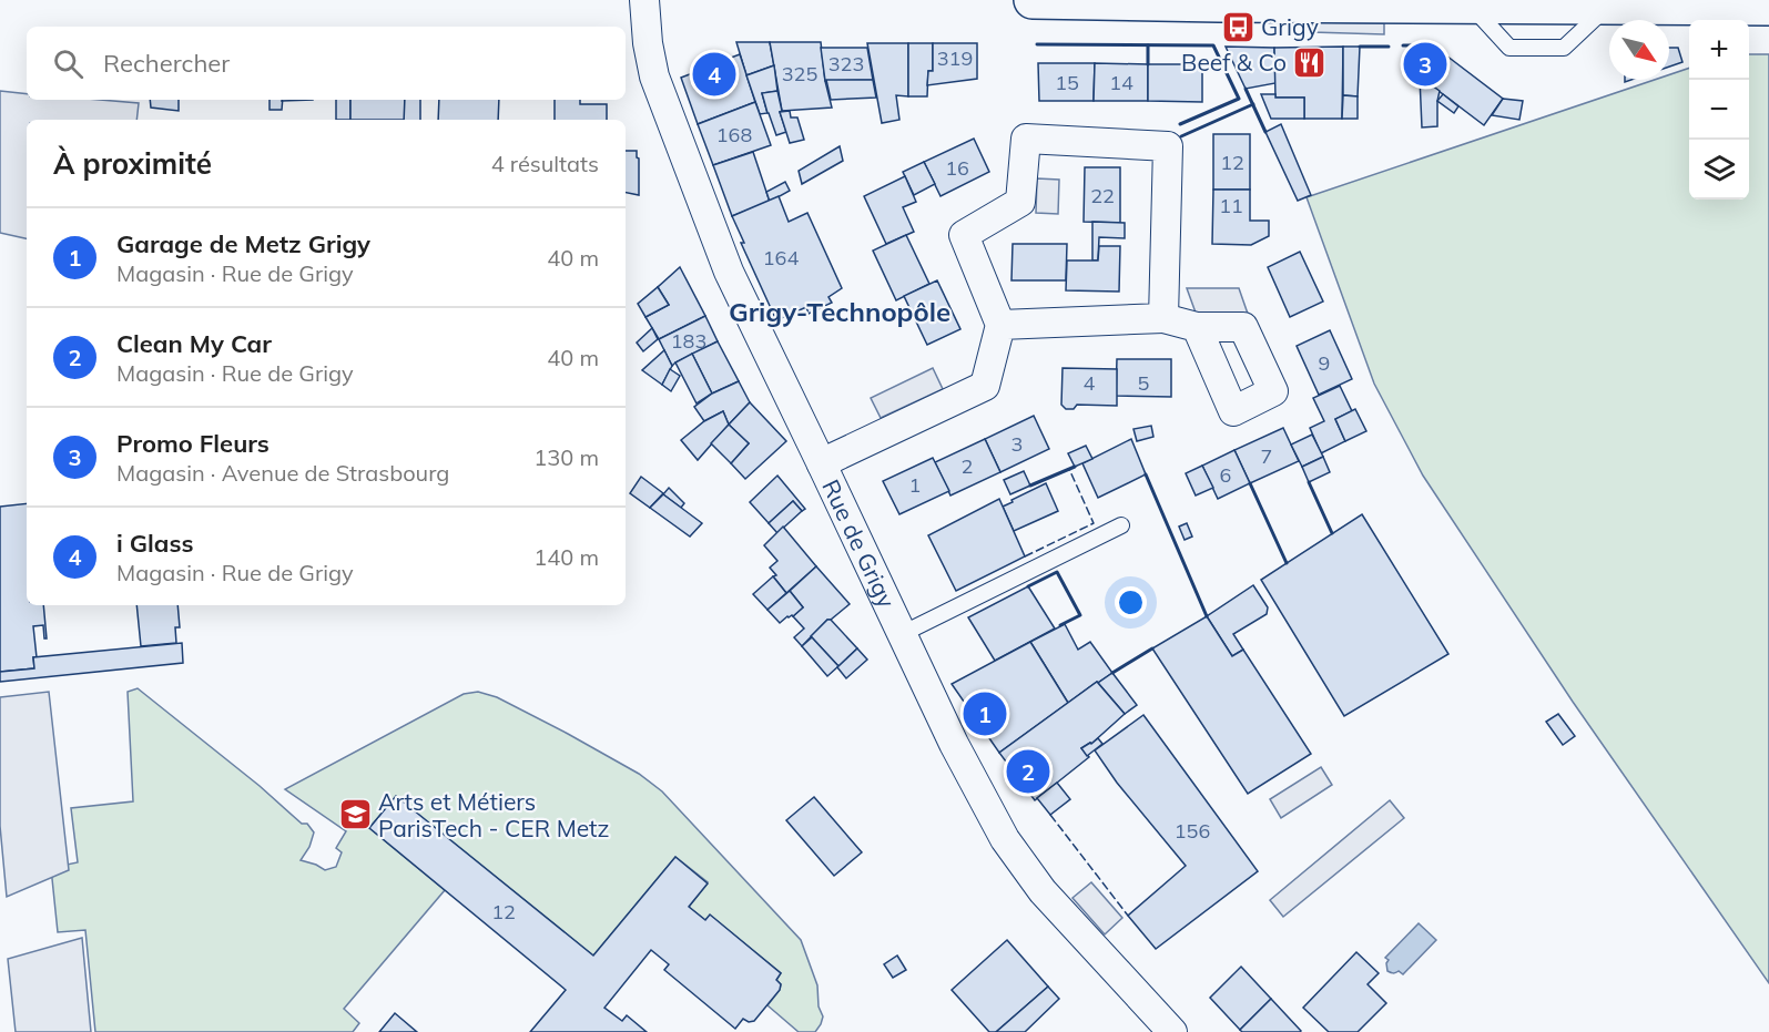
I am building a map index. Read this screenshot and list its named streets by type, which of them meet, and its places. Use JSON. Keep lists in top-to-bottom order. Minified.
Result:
{"streets":{"street":["Rue de Grigy"]},"districts":["Grigy-Technopôle"],"places":{"bus stop":["Grigy"],"restaurant":["Beef & Co"],"school or university":["Arts et Métiers ParisTech - CER Metz"]},"house_numbers":["319","323","325","15","14","168","12","16","22","11","164","183","9","4","5","3","7","2","6","1","156","12"],"north":"bottom right","page":{"map_buttons":["+","−"],"search":"Rechercher","pins":["3","4","1","2"],"heading":["À proximité","4 résultats"],"list":[{"mark":"1","name":"Garage de Metz Grigy","note":"Magasin · Rue de Grigy","value":"40 m"},{"mark":"2","name":"Clean My Car","note":"Magasin · Rue de Grigy","value":"40 m"},{"mark":"3","name":"Promo Fleurs","note":"Magasin · Avenue de Strasbourg","value":"130 m"},{"mark":"4","name":"i Glass","note":"Magasin · Rue de Grigy","value":"140 m"}]}}
